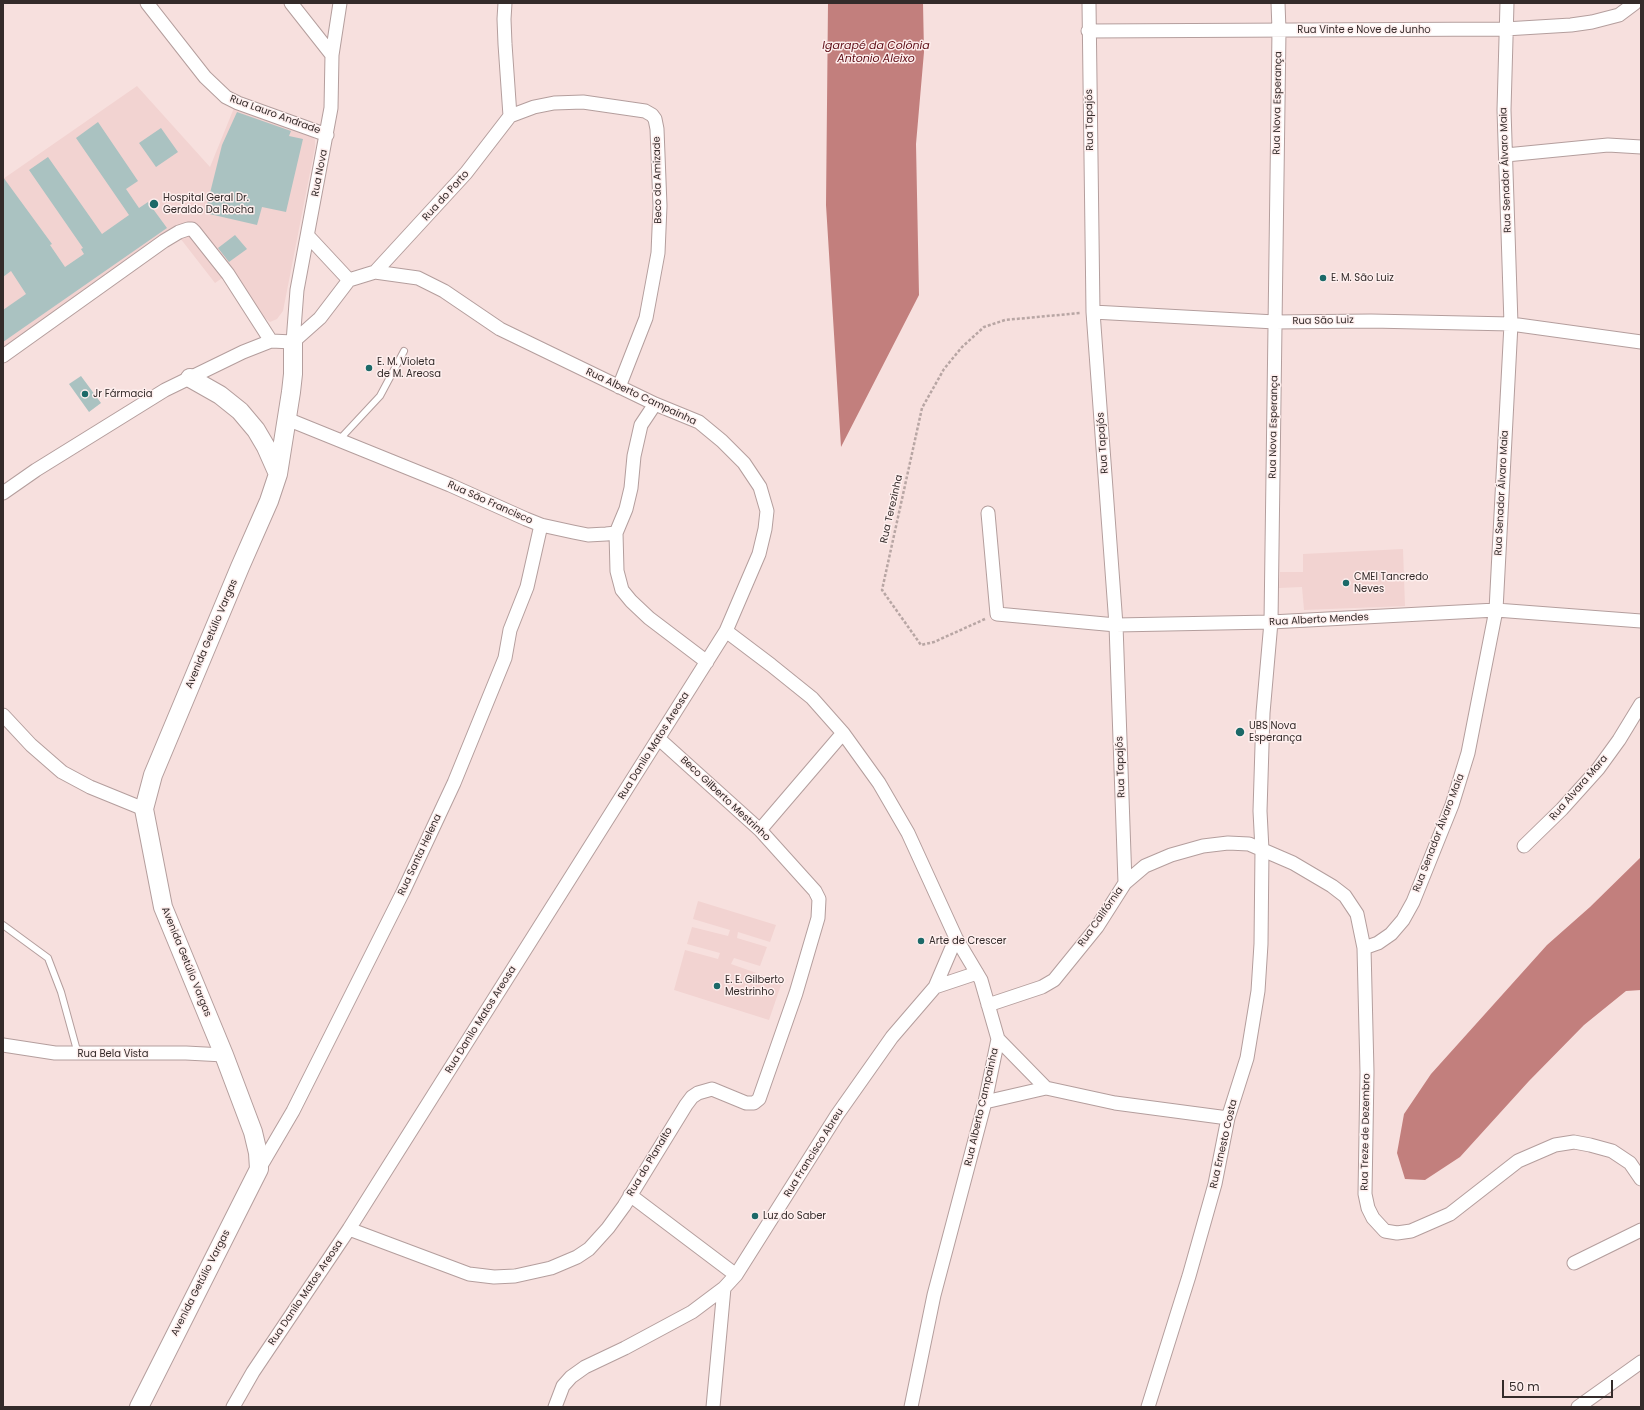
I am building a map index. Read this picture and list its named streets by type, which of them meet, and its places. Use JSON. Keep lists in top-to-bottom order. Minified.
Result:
{"streets":{"street":["Rua Vinte e Nove de Junho","Rua Nova Esperança","Rua Lauro Andrade","Rua Tapajós","Rua Senador Álvaro Maia","Rua Nova","Beco da Amizade","Rua do Porto","Rua São Luiz","Rua Alberto Campainha","Rua São Francisco","Rua Alberto Mendes","Avenida Getúlio Vargas","Rua Danilo Matos Areosa","Rua Alvara Mara","Beco Gilberto Mestrinho","Rua Santa Helena","Rua Califórnia","Rua Bela Vista","Rua Treze de Dezembro","Rua Ernesto Costa","Rua Francisco Abreu","Rua do Planalto"],"path":["Rua Terezinha"]},"crossings":[["Rua Vinte e Nove de Junho","Rua Nova Esperança"],["Rua Vinte e Nove de Junho","Rua Tapajós"],["Rua Vinte e Nove de Junho","Rua Senador Álvaro Maia"],["Rua Nova Esperança","Rua São Luiz"],["Rua Nova Esperança","Rua Alberto Mendes"],["Rua Nova Esperança","Rua Califórnia"],["Rua Nova Esperança","Rua Ernesto Costa"],["Rua Lauro Andrade","Rua Nova"],["Rua Tapajós","Rua São Luiz"],["Rua Tapajós","Rua Terezinha"],["Rua Tapajós","Rua Alberto Mendes"],["Rua Tapajós","Rua Califórnia"],["Rua Senador Álvaro Maia","Rua São Luiz"],["Rua Senador Álvaro Maia","Rua Alberto Mendes"],["Rua Senador Álvaro Maia","Rua Califórnia"],["Rua Senador Álvaro Maia","Rua Treze de Dezembro"],["Rua Nova","Avenida Getúlio Vargas"],["Beco da Amizade","Rua do Porto"],["Beco da Amizade","Rua Alberto Campainha"],["Rua do Porto","Rua Alberto Campainha"],["Rua São Luiz","Rua Terezinha"],["Rua Alberto Campainha","Rua Danilo Matos Areosa"],["Rua Alberto Campainha","Rua Califórnia"],["Rua Alberto Campainha","Rua Francisco Abreu"],["Rua São Francisco","Avenida Getúlio Vargas"],["Rua São Francisco","Rua Santa Helena"],["Rua Terezinha","Rua Alberto Mendes"],["Avenida Getúlio Vargas","Rua Santa Helena"],["Avenida Getúlio Vargas","Rua Bela Vista"],["Rua Danilo Matos Areosa","Beco Gilberto Mestrinho"],["Rua Danilo Matos Areosa","Rua do Planalto"],["Beco Gilberto Mestrinho","Rua do Planalto"],["Rua Califórnia","Rua Treze de Dezembro"],["Rua Califórnia","Rua Ernesto Costa"]],"water":["Igarapé da Colônia Antonio Aleixo"],"places":["Hospital Geral Dr. Geraldo Da Rocha","E. M. São Luiz","E. M. Violeta de M. Areosa","Jr Fármacia","CMEI Tancredo Neves","UBS Nova Esperança","Arte de Crescer","E. E. Gilberto Mestrinho","Luz do Saber"],"scale_bar":"50 m"}
